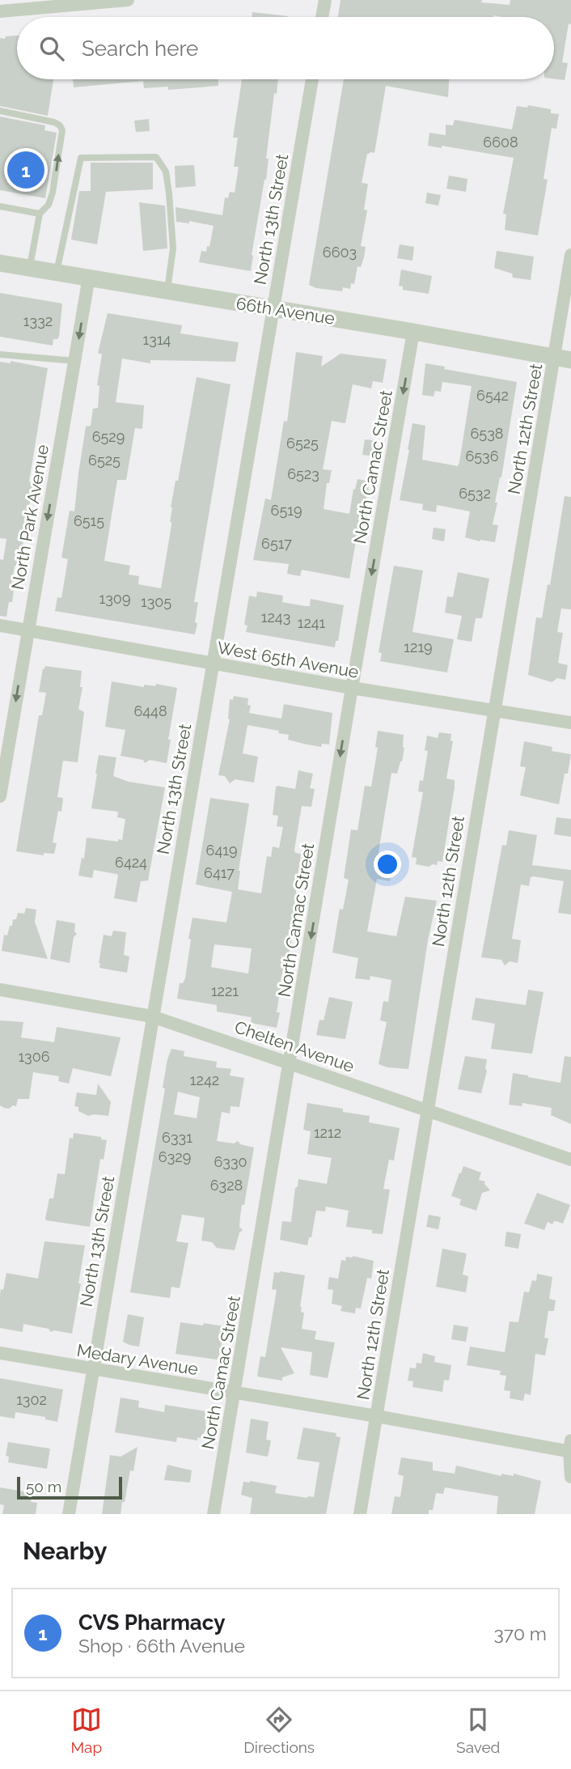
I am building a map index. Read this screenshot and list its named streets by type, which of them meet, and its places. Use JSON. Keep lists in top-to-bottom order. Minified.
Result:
{"streets":{"street":["North 13th Street","66th Avenue","North 12th Street","North Camac Street","North Park Avenue","West 65th Avenue","Chelten Avenue","Medary Avenue"]},"crossings":[["North 13th Street","66th Avenue"],["North 13th Street","West 65th Avenue"],["North 13th Street","Chelten Avenue"],["North 13th Street","Medary Avenue"],["66th Avenue","North 12th Street"],["66th Avenue","North Camac Street"],["66th Avenue","North Park Avenue"],["North 12th Street","West 65th Avenue"],["North 12th Street","Chelten Avenue"],["North 12th Street","Medary Avenue"],["North Camac Street","West 65th Avenue"],["North Camac Street","Chelten Avenue"],["North Camac Street","Medary Avenue"],["North Park Avenue","West 65th Avenue"]],"one_way":["North Camac Street","North Park Avenue"],"house_numbers":["6608","6603","1332","1314","6542","6538","6529","6525","6536","6525","6523","6532","6519","6515","6517","1309","1305","1243","1241","1219","6448","6419","6424","6417","1221","1306","1242","1212","6331","6329","6330","6328","1302"],"scale_bar":"50 m","page":{"search":"Search here","pins":"1","scale":"50 m","heading":"Nearby","list":[{"mark":"1","name":"CVS Pharmacy","note":"Shop · 66th Avenue","value":"370 m"}],"nav":["Map","Directions","Saved"]}}
